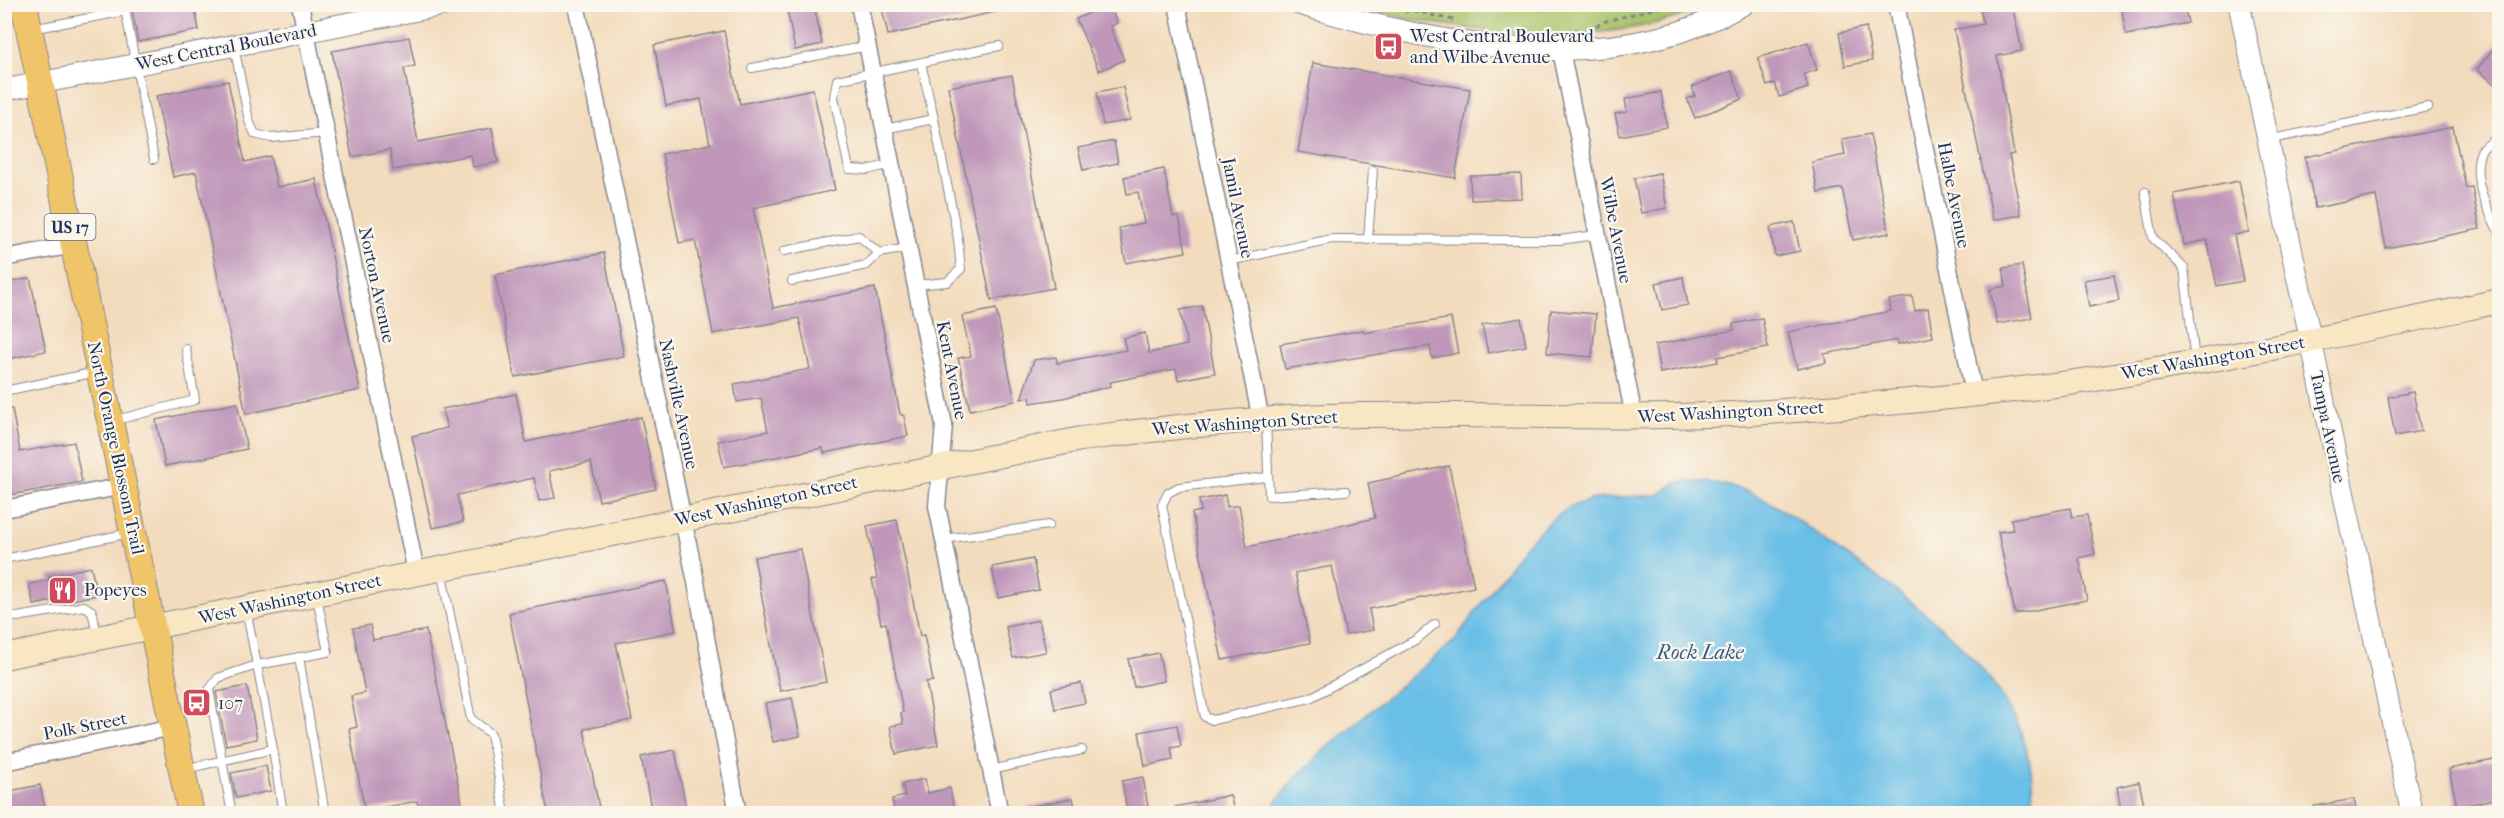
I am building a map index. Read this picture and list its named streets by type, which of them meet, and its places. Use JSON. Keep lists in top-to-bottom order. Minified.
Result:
{"streets":{"main road":["US 17","West Washington Street","North Orange Blossom Trail"],"street":["West Central Boulevard","Halbe Avenue","Jamil Avenue","Wilbe Avenue","Norton Avenue","Kent Avenue","Nashville Avenue","Tampa Avenue","Polk Street"]},"crossings":[["West Central Boulevard","US 17"],["West Central Boulevard","Norton Avenue"],["West Central Boulevard","North Orange Blossom Trail"],["Halbe Avenue","West Washington Street"],["Jamil Avenue","West Washington Street"],["US 17","North Orange Blossom Trail"],["Wilbe Avenue","West Washington Street"],["Norton Avenue","West Washington Street"],["West Washington Street","Kent Avenue"],["West Washington Street","Nashville Avenue"],["West Washington Street","Tampa Avenue"],["West Washington Street","North Orange Blossom Trail"],["North Orange Blossom Trail","Polk Street"]],"water":["Rock Lake"],"places":{"bus stop":["West Central Boulevard and Wilbe Avenue","107"],"restaurant":["Popeyes"]}}
